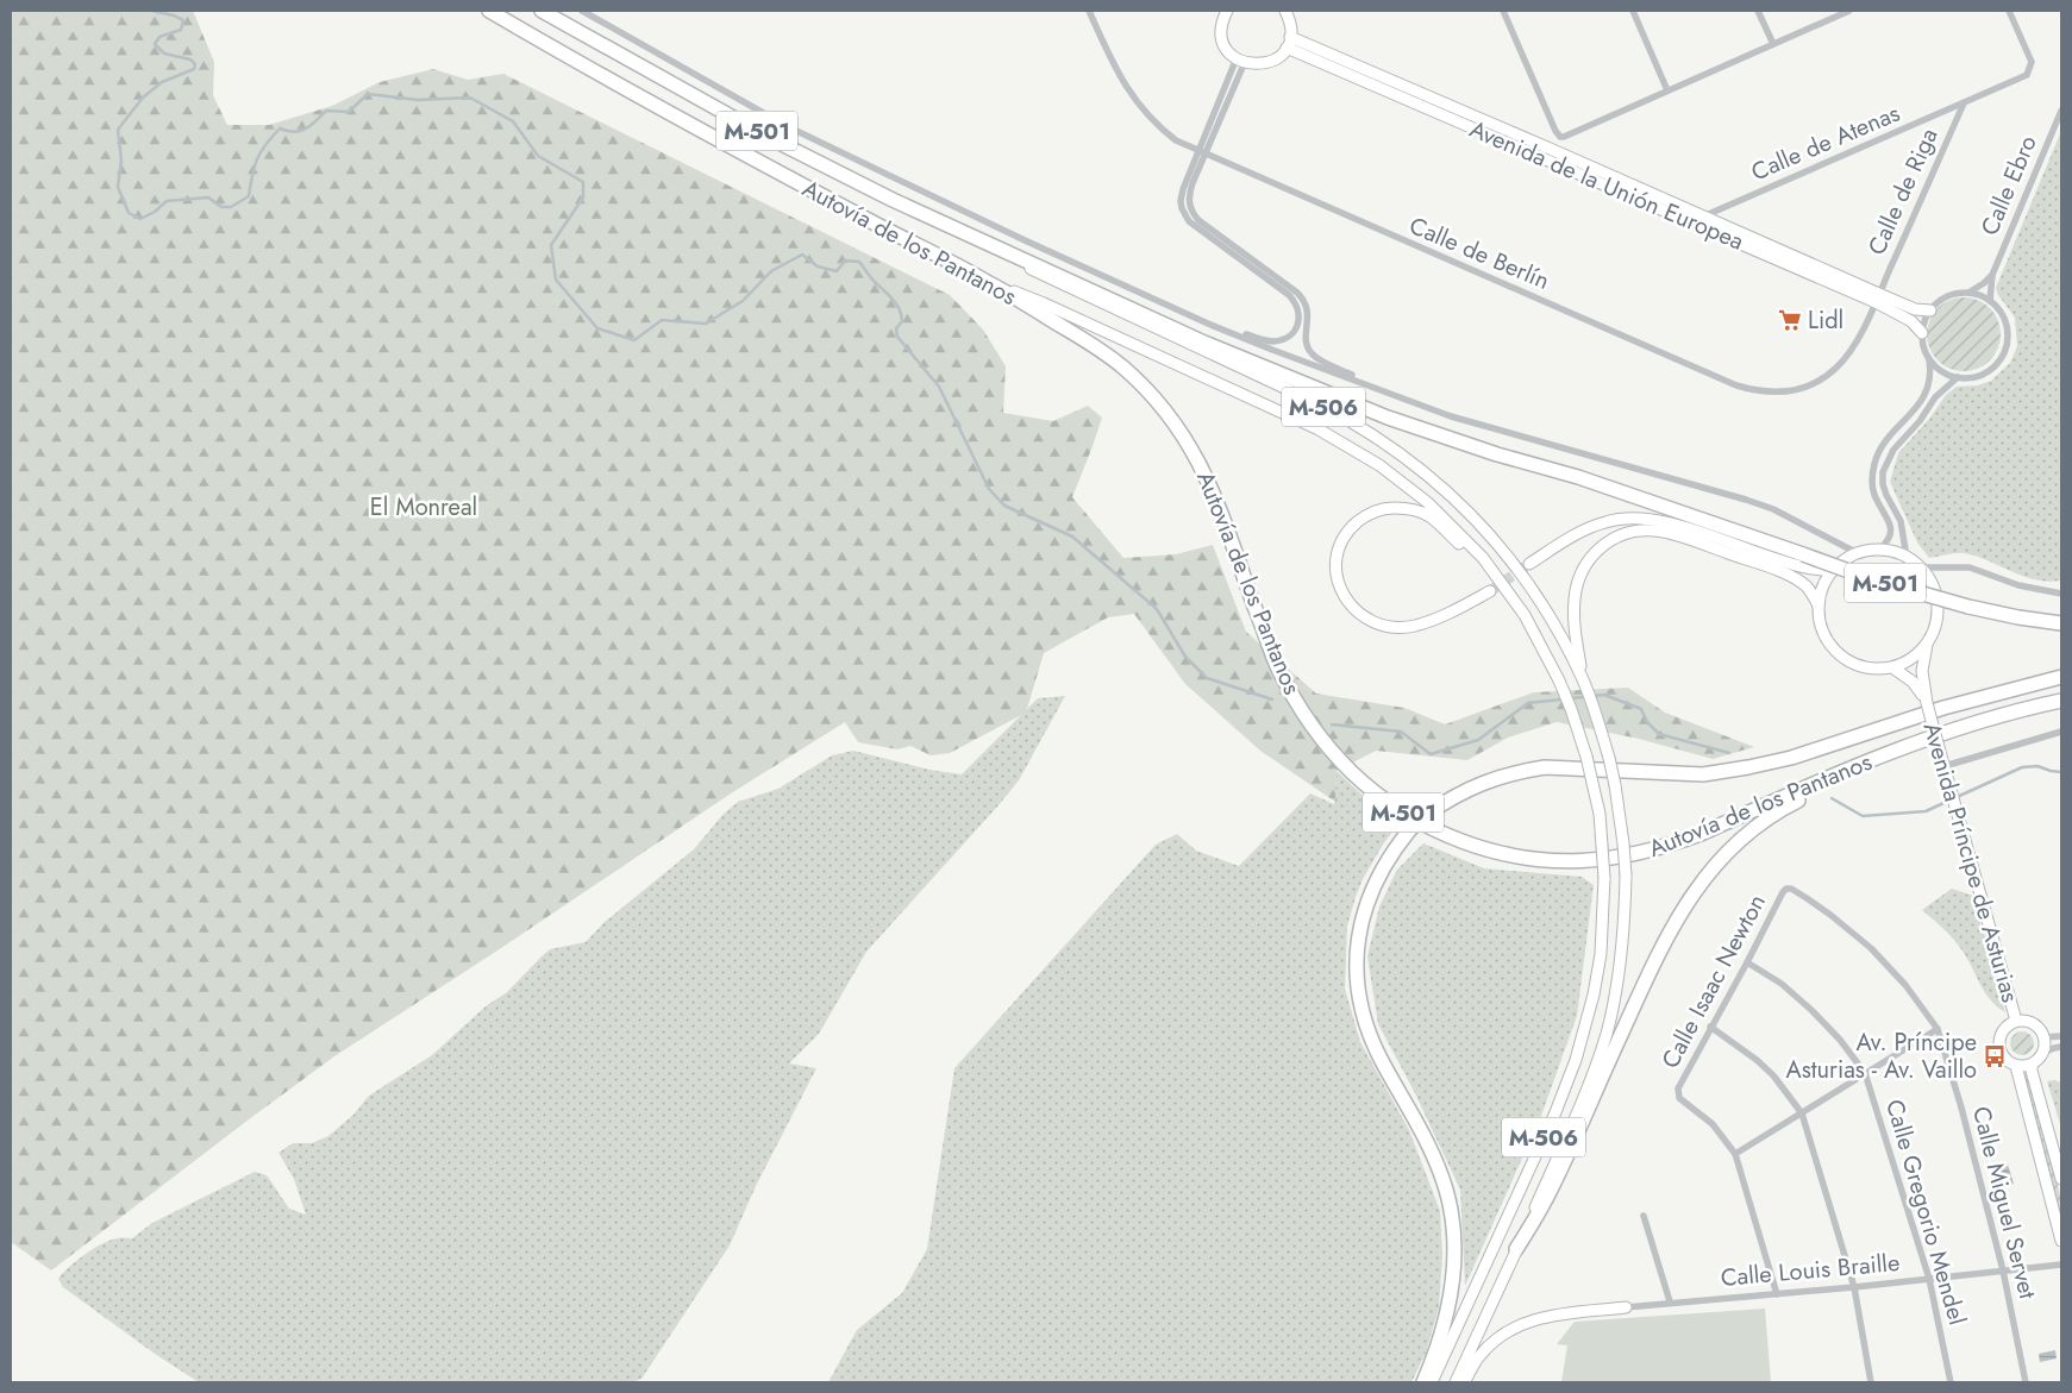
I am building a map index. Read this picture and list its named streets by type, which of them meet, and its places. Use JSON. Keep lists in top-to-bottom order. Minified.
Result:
{"streets":{"highway":["M-501","Autovía de los Pantanos"],"main road":["Avenida de la Unión Europea","M-506","Avenida Príncipe de Asturias"],"street":["Calle de Atenas","Calle Ebro","Calle de Riga","Calle de Berlín","Calle Isaac Newton","Calle Miguel Servet","Calle Gregorio Mendel","Calle Louis Braille"]},"crossings":[["Calle de Atenas","Avenida de la Unión Europea"],["Calle de Atenas","Calle de Riga"],["Avenida de la Unión Europea","Calle Ebro"],["Avenida de la Unión Europea","Calle de Riga"],["Avenida de la Unión Europea","Calle de Berlín"],["Calle de Riga","Calle de Berlín"],["Autovía de los Pantanos","M-506"],["Calle Isaac Newton","Calle Miguel Servet"],["Calle Isaac Newton","Calle Gregorio Mendel"],["Calle Miguel Servet","Calle Louis Braille"],["Calle Gregorio Mendel","Calle Louis Braille"]],"parks":["El Monreal"],"places":{"supermarket":["Lidl"],"bus stop":["Av. Príncipe Asturias - Av. Vaillo"]}}
